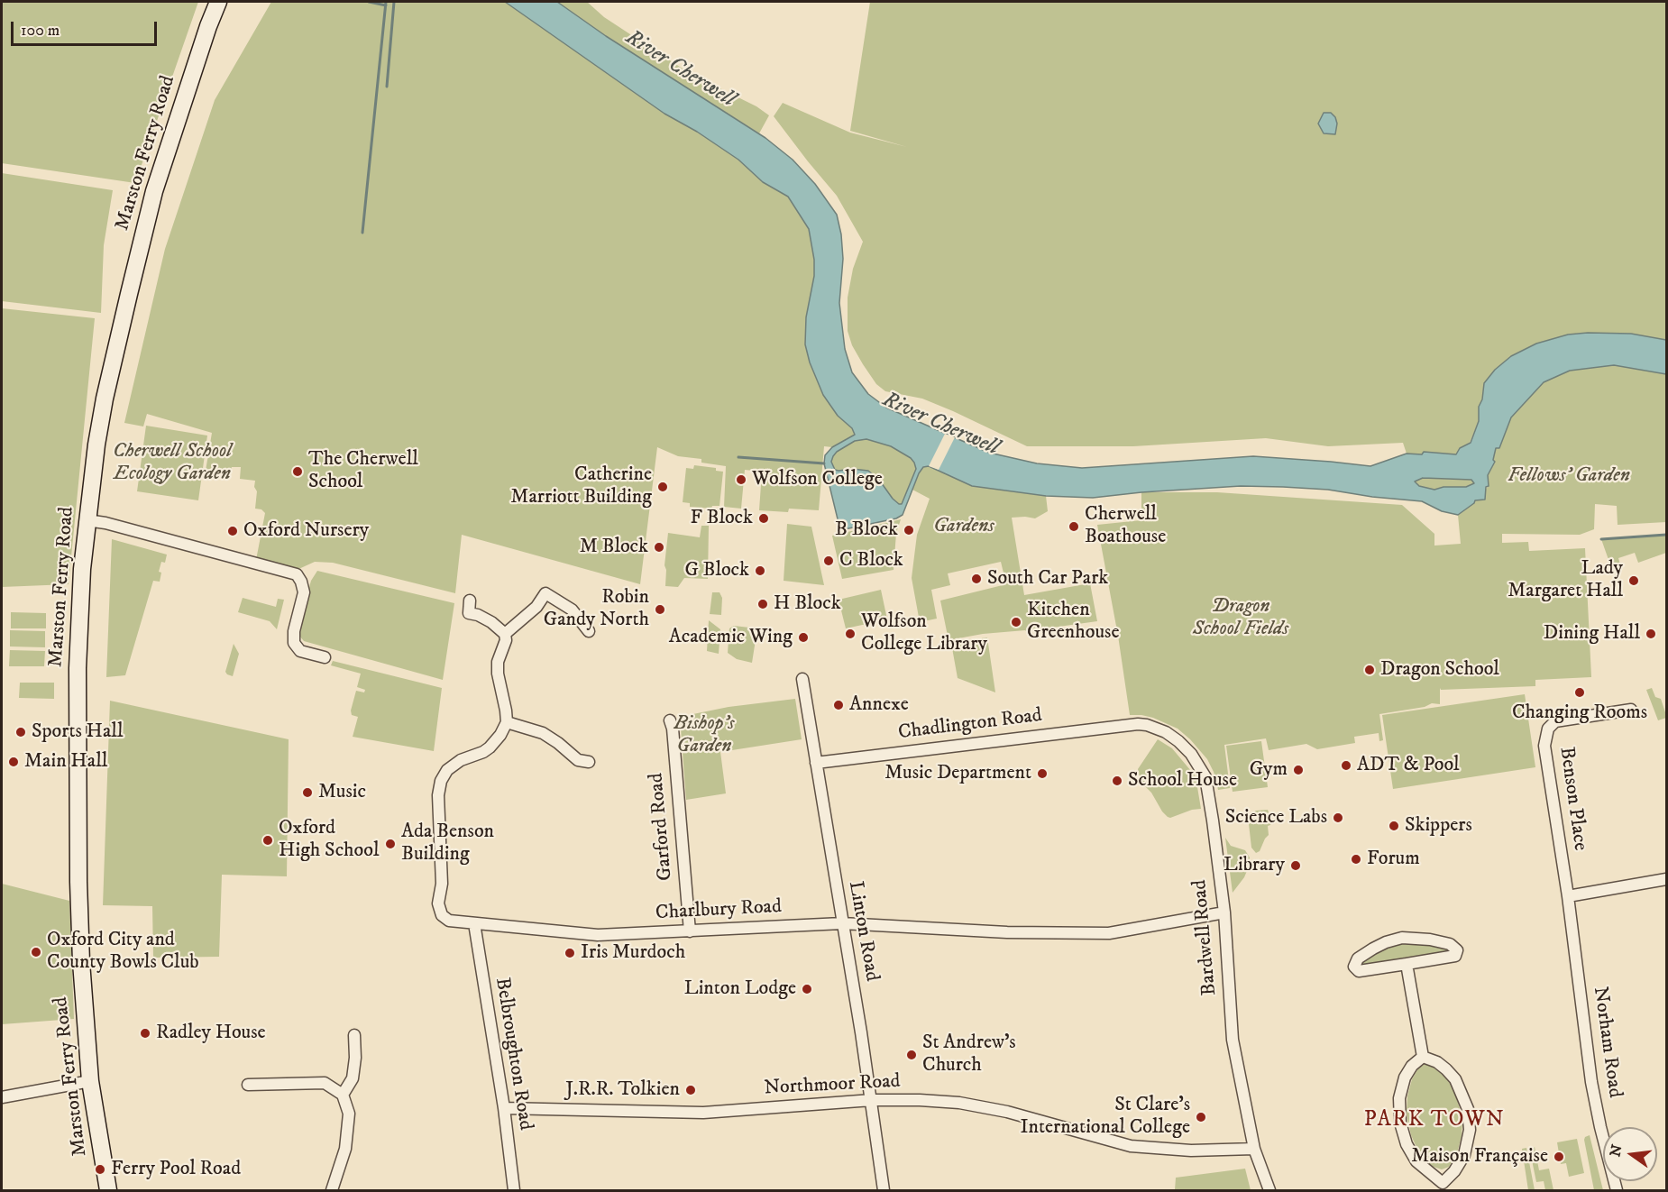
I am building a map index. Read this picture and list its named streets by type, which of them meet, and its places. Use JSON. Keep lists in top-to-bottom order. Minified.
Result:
{"streets":{"main road":["Marston Ferry Road"],"street":["Chadlington Road","Benson Place","Garford Road","Charlbury Road","Linton Road","Bardwell Road","Norham Road","Belbroughton Road","Northmoor Road"]},"crossings":[["Chadlington Road","Linton Road"],["Chadlington Road","Bardwell Road"],["Benson Place","Norham Road"],["Garford Road","Charlbury Road"],["Charlbury Road","Linton Road"],["Charlbury Road","Bardwell Road"],["Charlbury Road","Belbroughton Road"],["Linton Road","Northmoor Road"],["Bardwell Road","Northmoor Road"],["Belbroughton Road","Northmoor Road"]],"districts":["PARK TOWN"],"water":["River Cherwell"],"parks":["Cherwell School Ecology Garden","Fellows' Garden","Gardens","Dragon School Fields","Bishop's Garden"],"places":["The Cherwell School","Wolfson College","Catherine Marriott Building","F Block","Cherwell Boathouse","B Block","Oxford Nursery","M Block","C Block","G Block","South Car Park","Lady Margaret Hall","H Block","Robin Gandy North","Kitchen Greenhouse","Wolfson College Library","Dining Hall","Academic Wing","Dragon School","Changing Rooms","Annexe","Sports Hall","Main Hall","ADT & Pool","Gym","Music Department","School House","Music","Science Labs","Skippers","Oxford High School","Ada Benson Building","Forum","Library","Oxford City and County Bowls Club","Iris Murdoch","Linton Lodge","Radley House","St Andrew's Church","J.R.R. Tolkien","St Clare's International College","Maison Française","Ferry Pool Road"],"scale_bar":"100 m","north":"left"}
